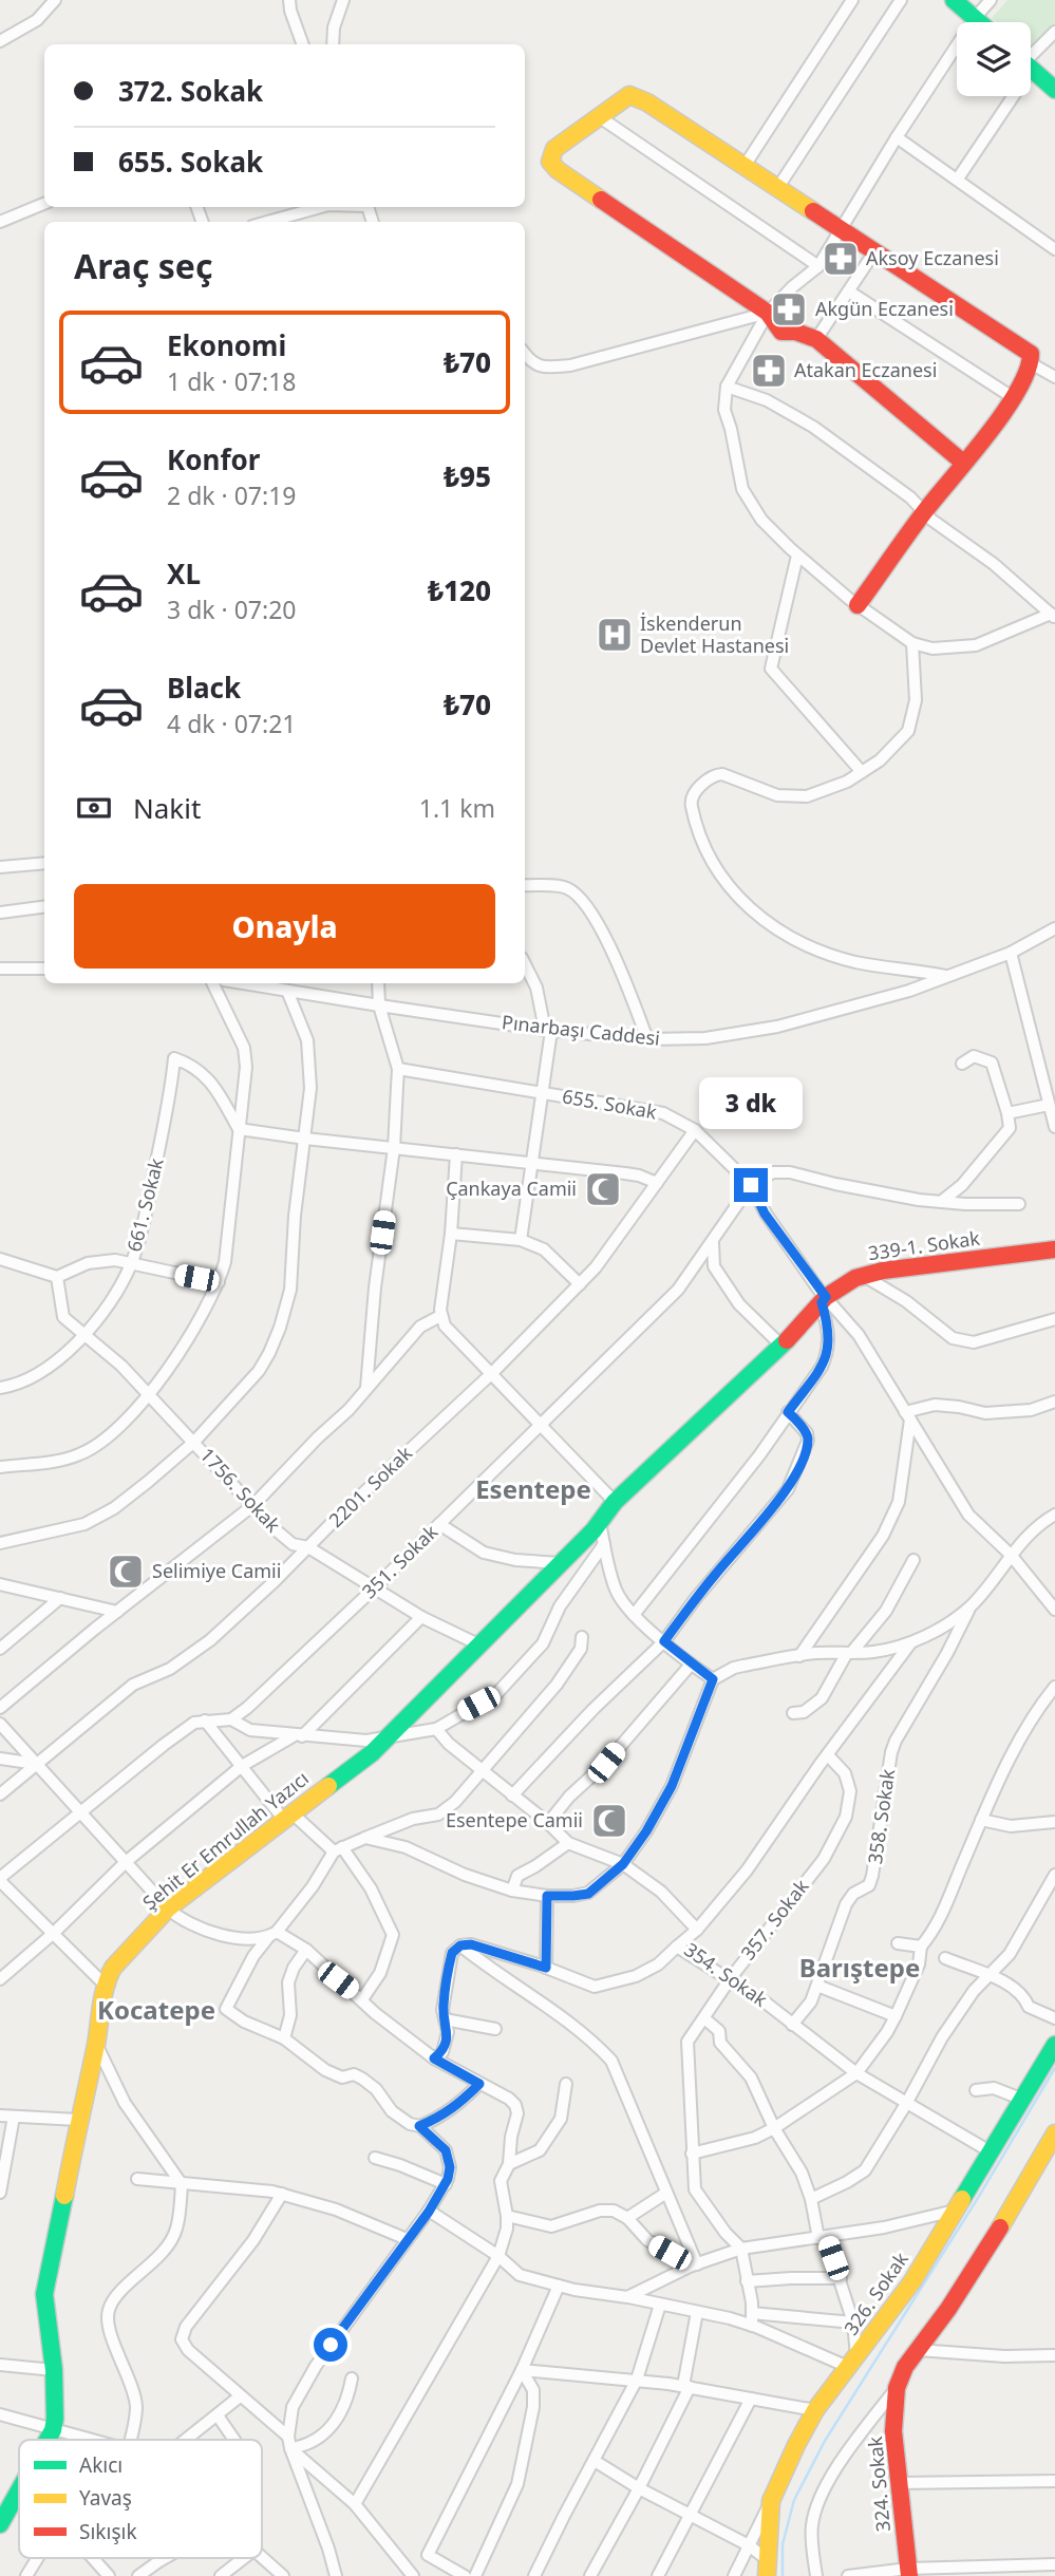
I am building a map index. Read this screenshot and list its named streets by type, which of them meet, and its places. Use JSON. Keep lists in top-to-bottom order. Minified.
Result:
{"streets":{"street":["Pınarbaşı Caddesi","655. Sokak","661. Sokak","339-1. Sokak","2201. Sokak","1756. Sokak","351. Sokak","358. Sokak","Şehit Er Emrullah Yazıcı","357. Sokak","354. Sokak","326. Sokak","324. Sokak"]},"crossings":[["655. Sokak","339-1. Sokak"],["655. Sokak","2201. Sokak"],["655. Sokak","351. Sokak"],["661. Sokak","1756. Sokak"],["339-1. Sokak","Şehit Er Emrullah Yazıcı"],["2201. Sokak","1756. Sokak"],["1756. Sokak","351. Sokak"],["1756. Sokak","Şehit Er Emrullah Yazıcı"],["358. Sokak","354. Sokak"],["357. Sokak","354. Sokak"],["354. Sokak","326. Sokak"]],"districts":["Esentepe","Barıştepe","Kocatepe"],"places":{"pharmacy":["Aksoy Eczanesi","Akgün Eczanesi","Atakan Eczanesi"],"hospital":["İskenderun Devlet Hastanesi"],"mosque":["Çankaya Camii","Selimiye Camii","Esentepe Camii"]},"legend":["Akıcı","Yavaş","Sıkışık"],"page":{"banner":["372. Sokak","655. Sokak"],"heading":"Araç seç","list":[{"name":"Ekonomi","note":"1 dk · 07:18","value":"₺70"},{"name":"Konfor","note":"2 dk · 07:19","value":"₺95"},{"name":"XL","note":"3 dk · 07:20","value":"₺120"},{"name":"Black","note":"4 dk · 07:21","value":"₺70"}],"pay":["Nakit","1.1 km"],"buttons":"Onayla","bubble":"3 dk"}}
